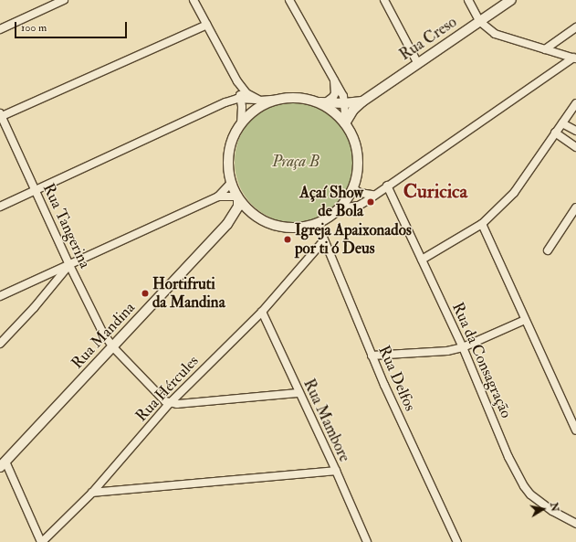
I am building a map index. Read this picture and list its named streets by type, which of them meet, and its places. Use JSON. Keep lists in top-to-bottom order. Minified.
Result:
{"streets":{"street":["Rua Creso","Rua Tangerina","Rua Mandina","Rua da Consagração","Rua Delfos","Rua Hércules","Rua Mambore"]},"crossings":[["Rua Creso","Rua Mandina"],["Rua Creso","Rua Delfos"],["Rua Tangerina","Rua Mandina"],["Rua Tangerina","Rua Hércules"],["Rua Mandina","Rua Delfos"],["Rua Delfos","Rua Hércules"],["Rua Hércules","Rua Mambore"]],"districts":["Curicica"],"parks":["Praça B"],"places":["Açaí Show de Bola","Igreja Apaixonados por ti ó Deus","Hortifruti da Mandina"],"scale_bar":"100 m","north":"right"}
